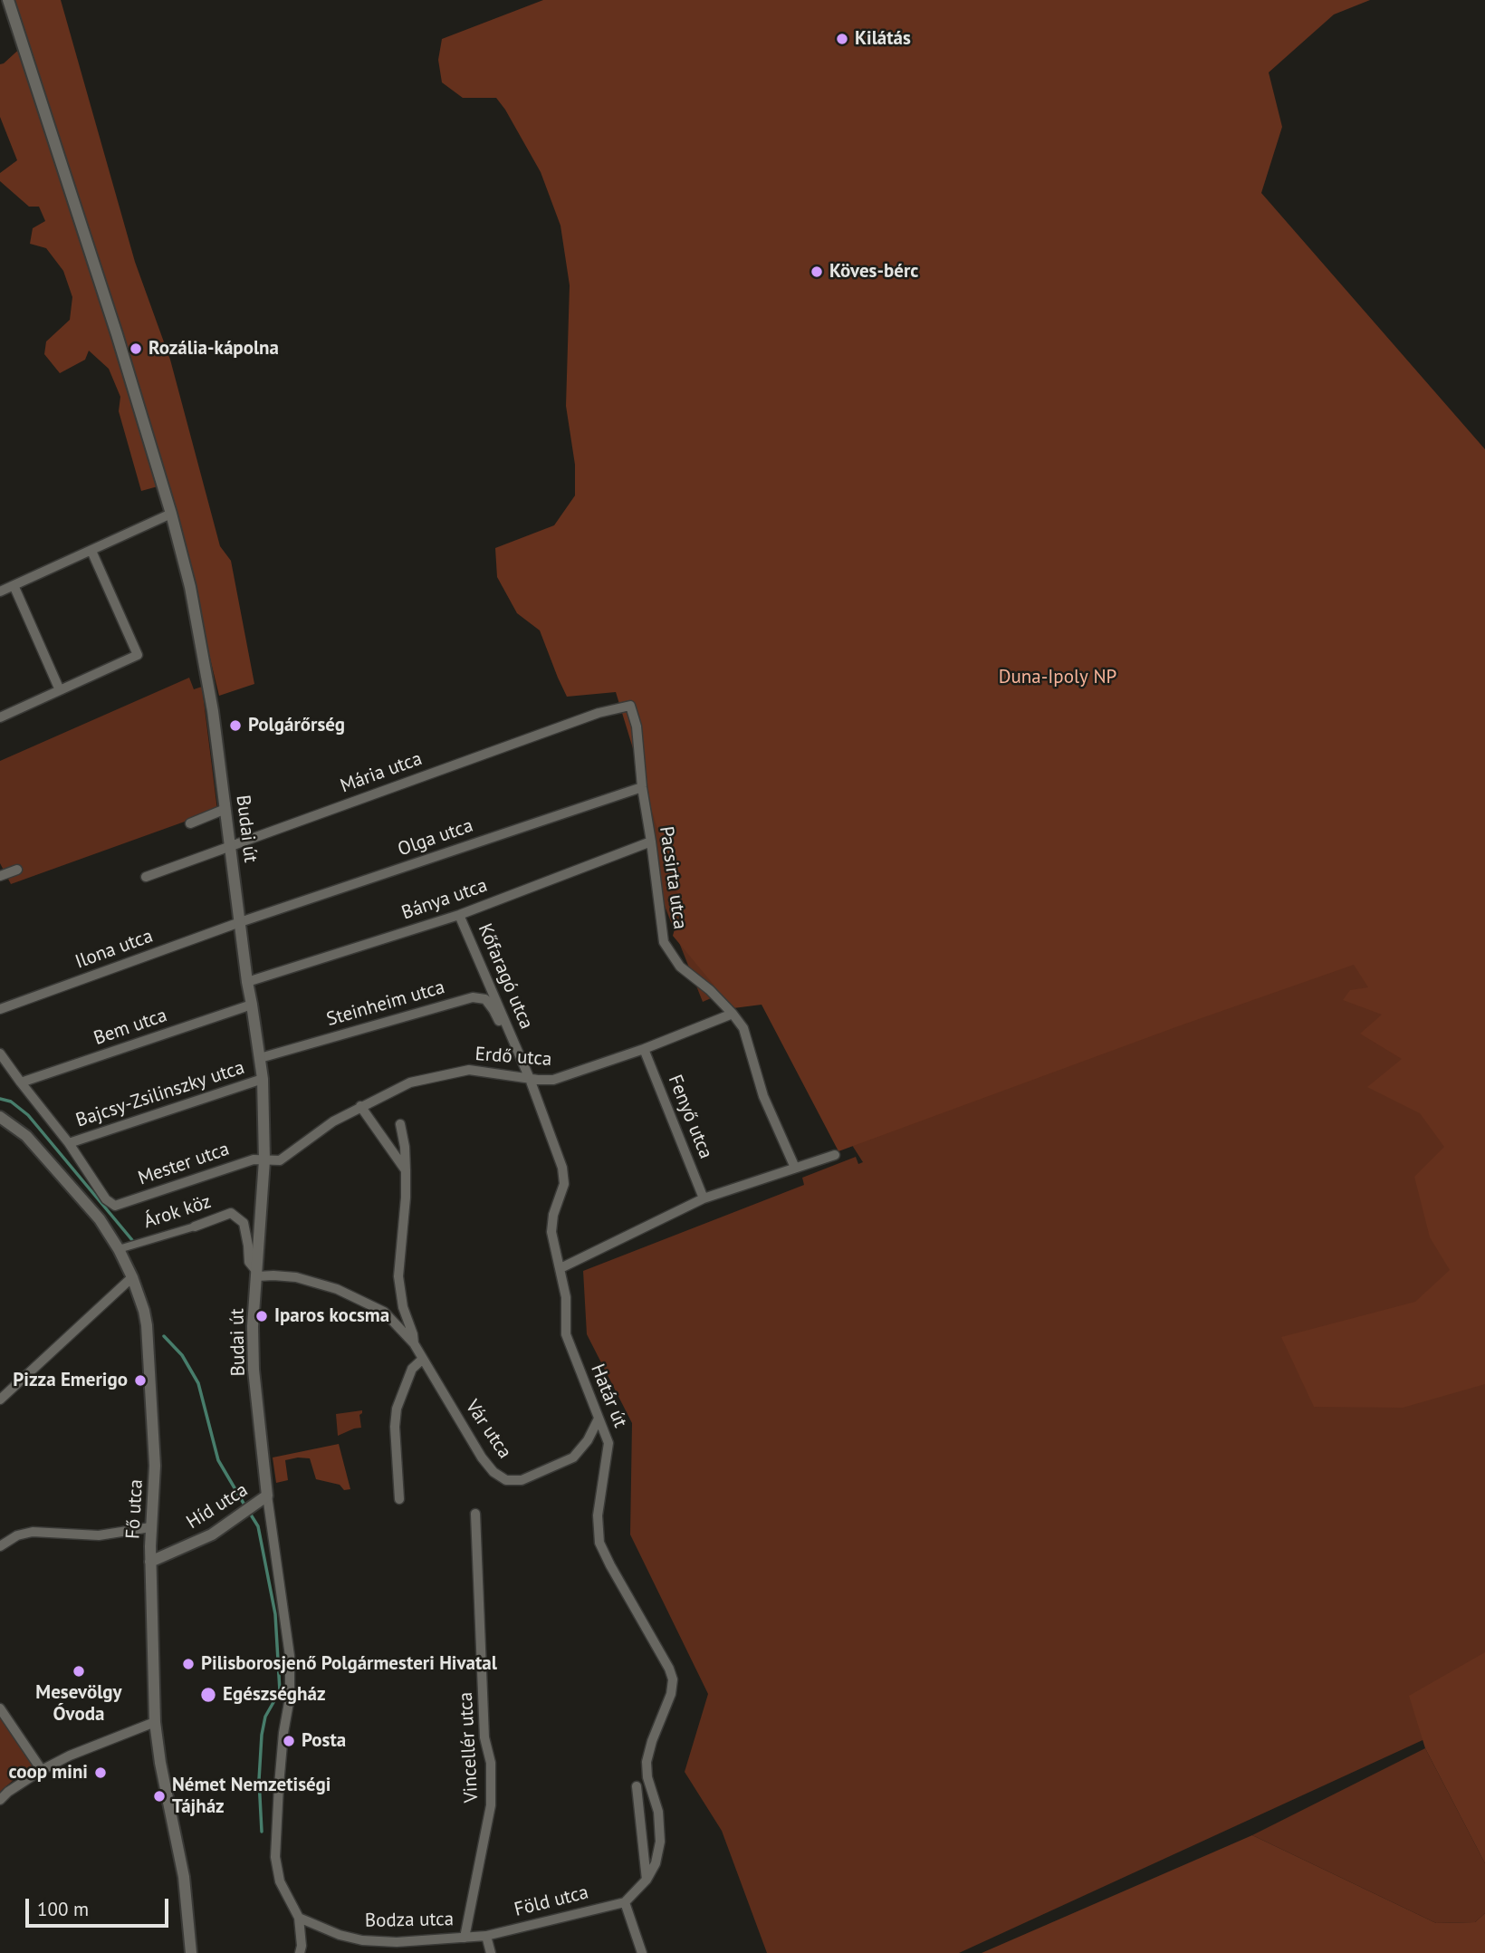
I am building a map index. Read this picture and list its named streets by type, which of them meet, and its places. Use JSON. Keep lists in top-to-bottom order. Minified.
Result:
{"streets":{"street":["Mária utca","Budai út","Olga utca","Pacsirta utca","Bánya utca","Ilona utca","Kőfaragó utca","Steinheim utca","Bem utca","Erdő utca","Bajcsy-Zsilinszky utca","Fenyő utca","Mester utca","Árok köz","Határ út","Vár utca","Híd utca","Fő utca","Vincellér utca","Föld utca","Bodza utca"]},"crossings":[["Mária utca","Budai út"],["Mária utca","Pacsirta utca"],["Budai út","Olga utca"],["Budai út","Bánya utca"],["Budai út","Ilona utca"],["Budai út","Steinheim utca"],["Budai út","Bem utca"],["Budai út","Erdő utca"],["Budai út","Bajcsy-Zsilinszky utca"],["Budai út","Mester utca"],["Budai út","Árok köz"],["Budai út","Híd utca"],["Budai út","Bodza utca"],["Olga utca","Pacsirta utca"],["Olga utca","Ilona utca"],["Pacsirta utca","Bánya utca"],["Pacsirta utca","Erdő utca"],["Bánya utca","Kőfaragó utca"],["Kőfaragó utca","Steinheim utca"],["Kőfaragó utca","Erdő utca"],["Kőfaragó utca","Határ út"],["Erdő utca","Fenyő utca"],["Erdő utca","Mester utca"],["Bajcsy-Zsilinszky utca","Mester utca"],["Árok köz","Fő utca"],["Határ út","Vár utca"],["Híd utca","Fő utca"],["Vincellér utca","Bodza utca"],["Föld utca","Bodza utca"]],"parks":["Duna-Ipoly NP"],"places":["Kilátás","Köves-bérc","Rozália-kápolna","Polgárőrség","Iparos kocsma","Pizza Emerigo","Pilisborosjenő Polgármesteri Hivatal","Mesevölgy Óvoda","Egészségház","Posta","coop mini","Német Nemzetiségi Tájház"],"scale_bar":"100 m"}
